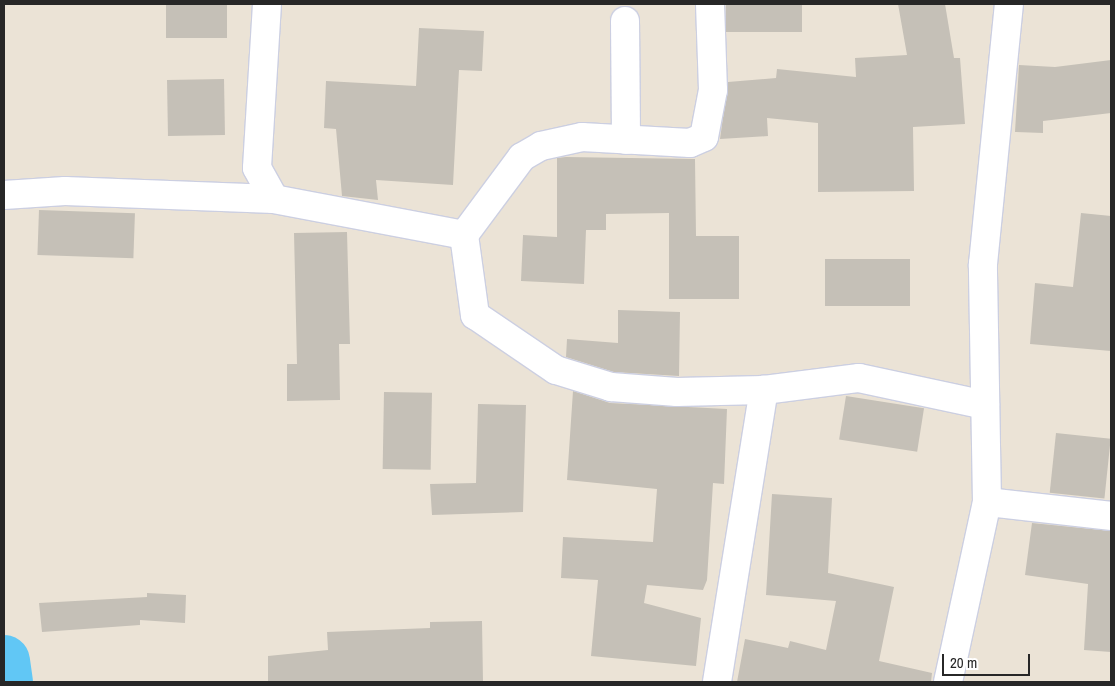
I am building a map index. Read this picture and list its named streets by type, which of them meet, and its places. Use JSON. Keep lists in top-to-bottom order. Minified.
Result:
{"scale_bar":"20 m"}
